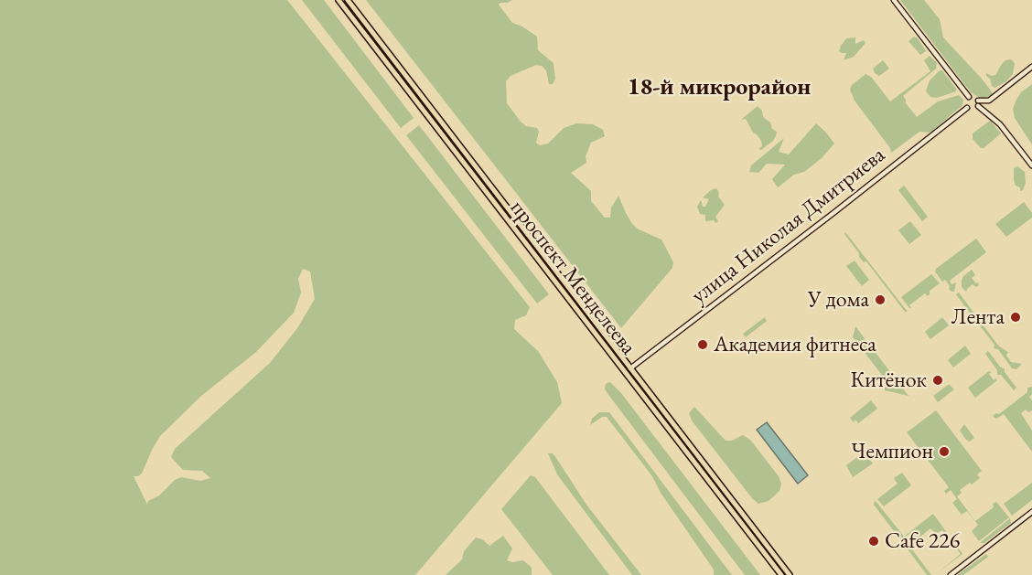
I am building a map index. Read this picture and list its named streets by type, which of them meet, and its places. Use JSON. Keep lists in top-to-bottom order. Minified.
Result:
{"streets":{"main road":["улица Николая Дмитриева","проспект Менделеева"]},"crossings":[["улица Николая Дмитриева","проспект Менделеева"]],"districts":["18-й микрорайон"],"places":["У дома","Лента","Академия фитнеса","Китёнок","Чемпион","Cafe 226"]}
